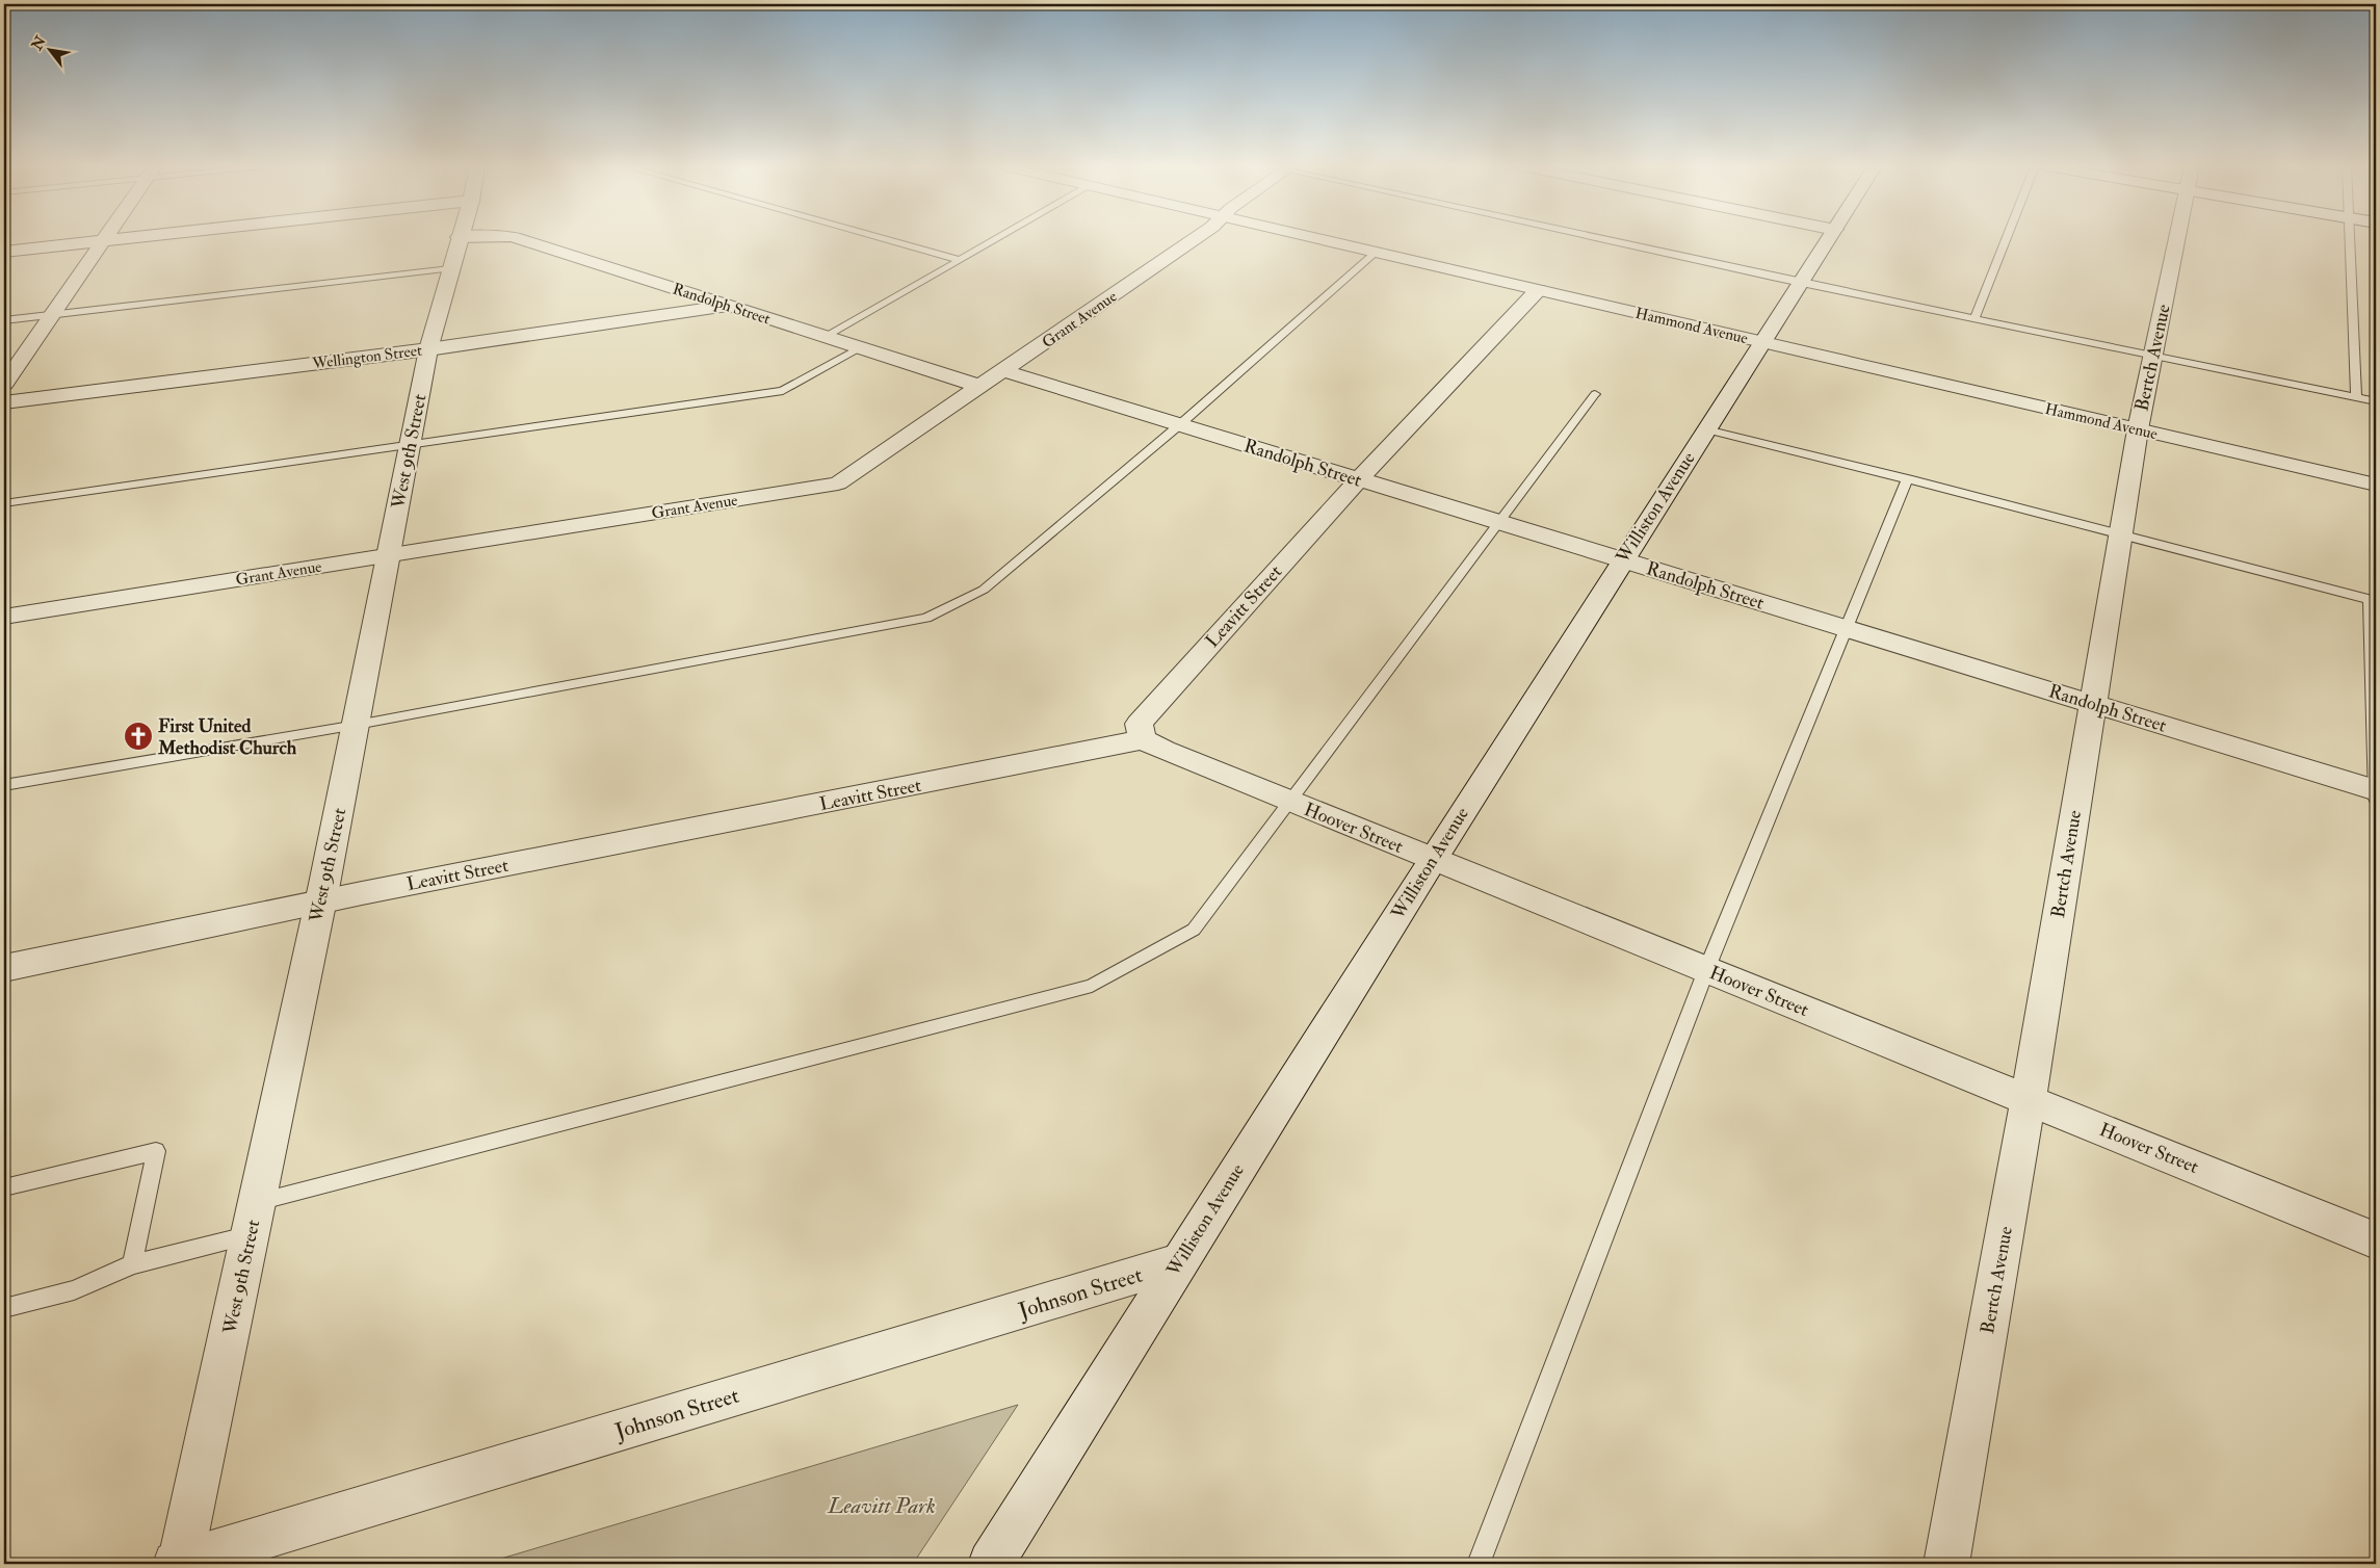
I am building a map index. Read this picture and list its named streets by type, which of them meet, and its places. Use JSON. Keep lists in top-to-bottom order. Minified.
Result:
{"streets":{"street":["Randolph Street","Grant Avenue","Hammond Avenue","Wellington Street","Bertch Avenue","West 9th Street","Williston Avenue","Leavitt Street","Hoover Street","Johnson Street"]},"crossings":[["Randolph Street","Grant Avenue"],["Randolph Street","Wellington Street"],["Randolph Street","Bertch Avenue"],["Randolph Street","Williston Avenue"],["Randolph Street","Leavitt Street"],["Grant Avenue","West 9th Street"],["Hammond Avenue","Bertch Avenue"],["Hammond Avenue","Williston Avenue"],["Hammond Avenue","Leavitt Street"],["Wellington Street","West 9th Street"],["Bertch Avenue","Hoover Street"],["West 9th Street","Leavitt Street"],["West 9th Street","Johnson Street"],["Williston Avenue","Hoover Street"],["Williston Avenue","Johnson Street"],["Leavitt Street","Hoover Street"]],"parks":["Leavitt Park"],"places":{"church":["First United Methodist Church"]},"north":"top left"}
